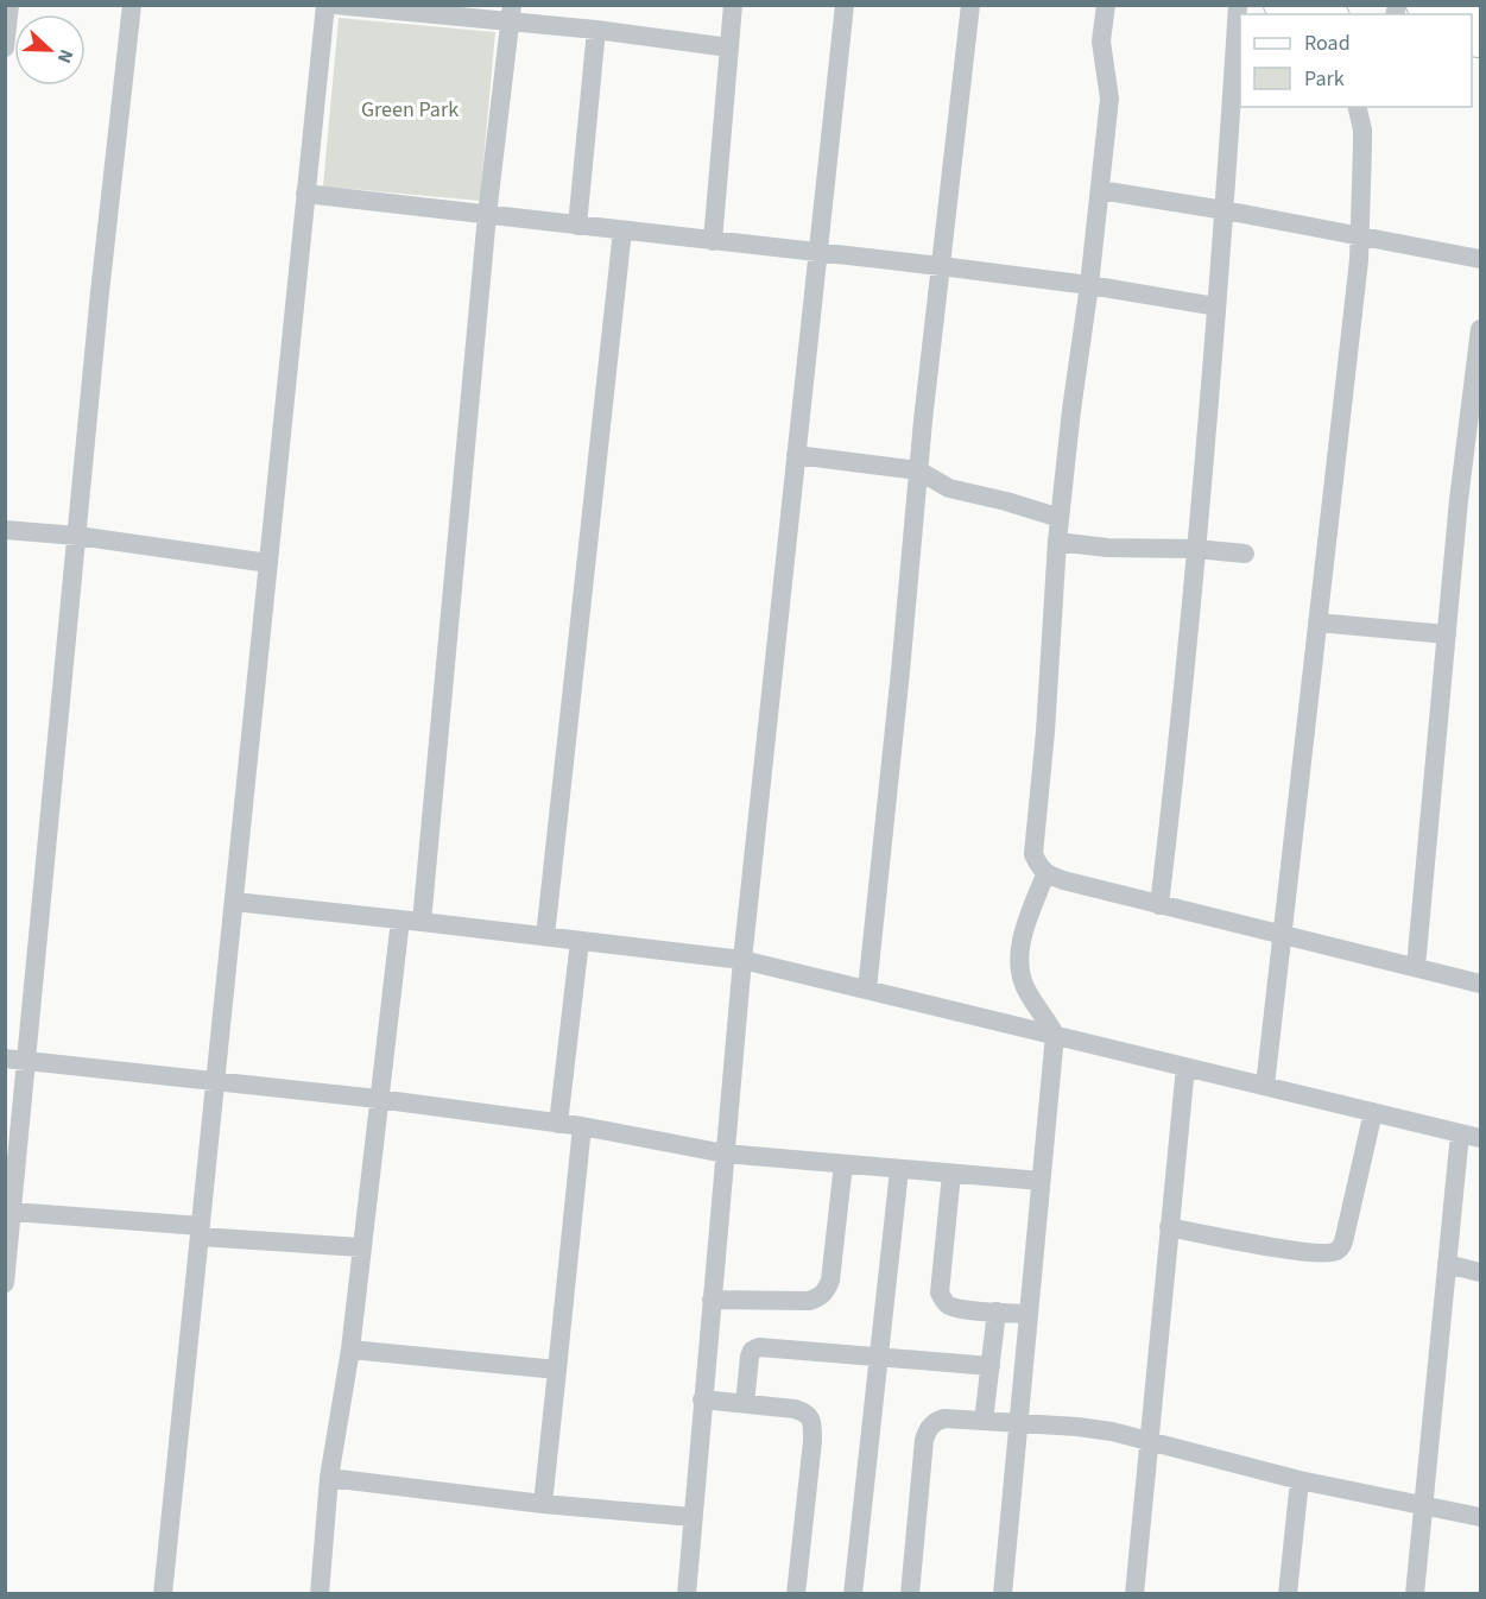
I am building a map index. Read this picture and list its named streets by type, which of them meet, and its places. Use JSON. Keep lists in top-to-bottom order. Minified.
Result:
{"parks":["Green Park"],"legend":["Road","Park"],"north":"right"}
